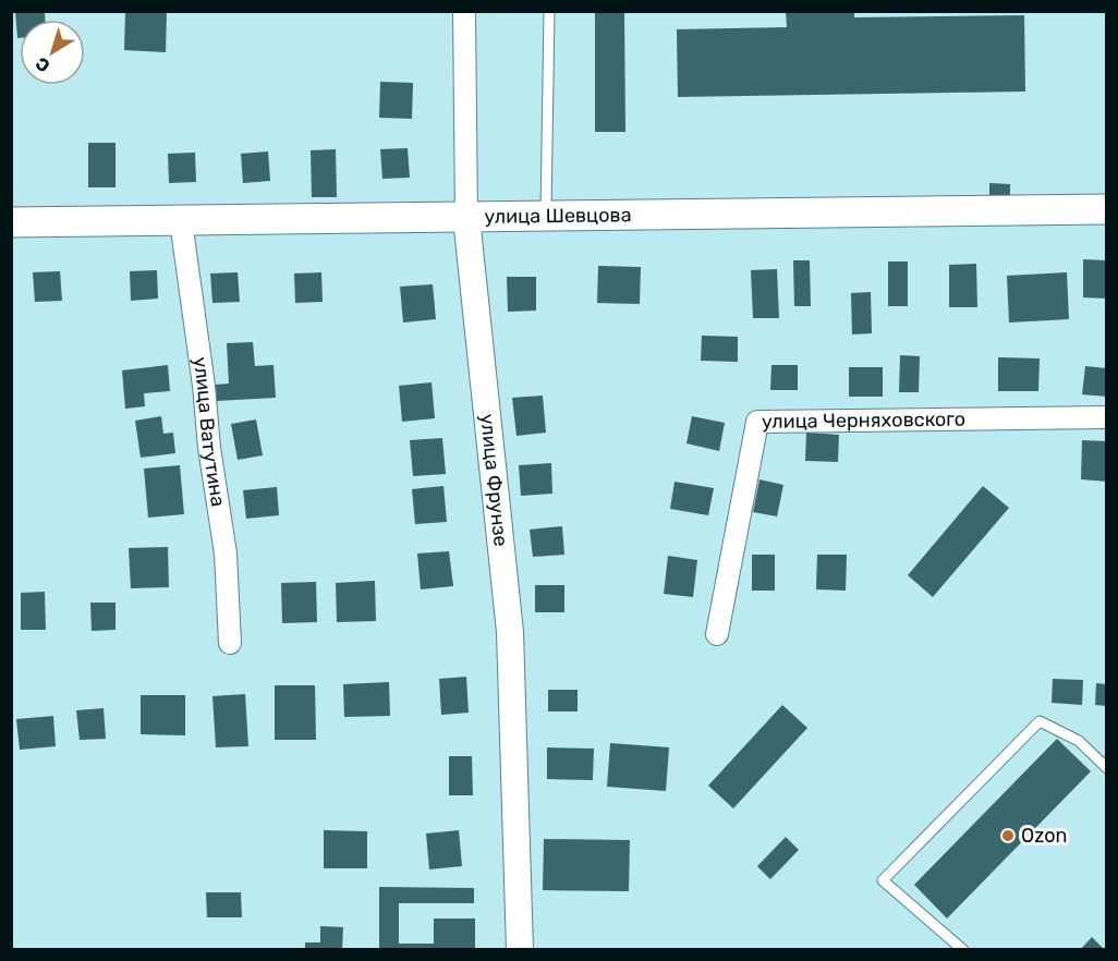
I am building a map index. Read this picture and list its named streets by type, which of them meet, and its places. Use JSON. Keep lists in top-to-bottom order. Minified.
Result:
{"streets":{"main road":["улица Шевцова"],"street":["улица Черняховского","улица Ватутина","улица Фрунзе"]},"crossings":[["улица Шевцова","улица Ватутина"],["улица Шевцова","улица Фрунзе"]],"places":["Ozon"],"north":"bottom left"}
